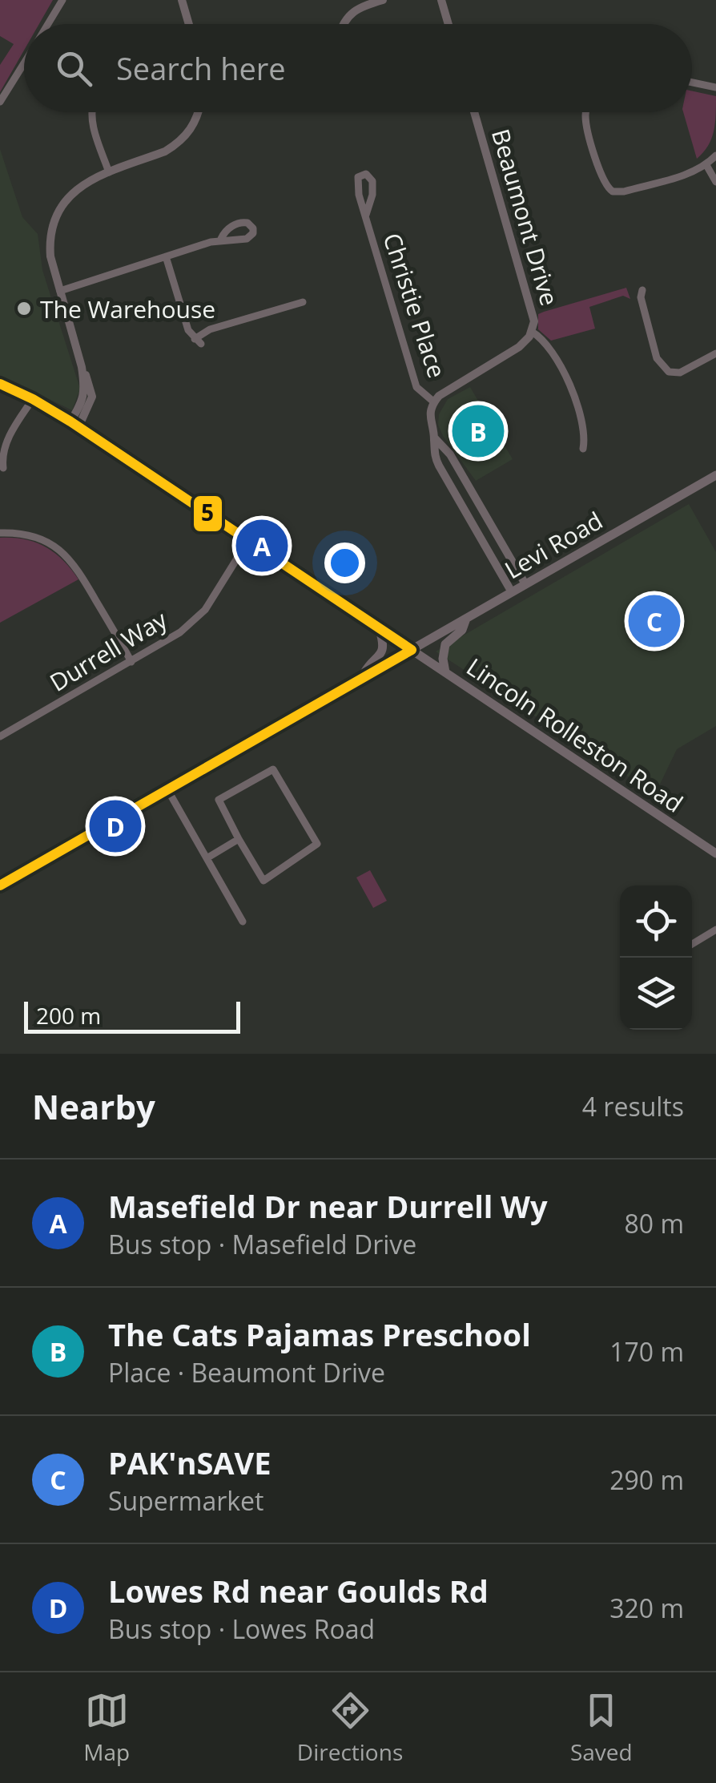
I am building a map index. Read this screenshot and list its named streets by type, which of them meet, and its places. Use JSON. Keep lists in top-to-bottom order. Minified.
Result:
{"streets":{"main road":["Levi Road","Lincoln Rolleston Road"],"street":["Beaumont Drive","Christie Place","Durrell Way"]},"crossings":[["Beaumont Drive","Christie Place"],["Levi Road","Lincoln Rolleston Road"],["Durrell Way","Lincoln Rolleston Road"]],"places":["The Warehouse"],"lines":["transit line 5"],"scale_bar":"200 m","page":{"search":"Search here","pins":["B","A","C","D"],"scale":"200 m","heading":["Nearby","4 results"],"list":[{"mark":"A","name":"Masefield Dr near Durrell Wy","note":"Bus stop · Masefield Drive","value":"80 m"},{"mark":"B","name":"The Cats Pajamas Preschool","note":"Place · Beaumont Drive","value":"170 m"},{"mark":"C","name":"PAK'nSAVE","note":"Supermarket","value":"290 m"},{"mark":"D","name":"Lowes Rd near Goulds Rd","note":"Bus stop · Lowes Road","value":"320 m"}],"nav":["Map","Directions","Saved"]}}
